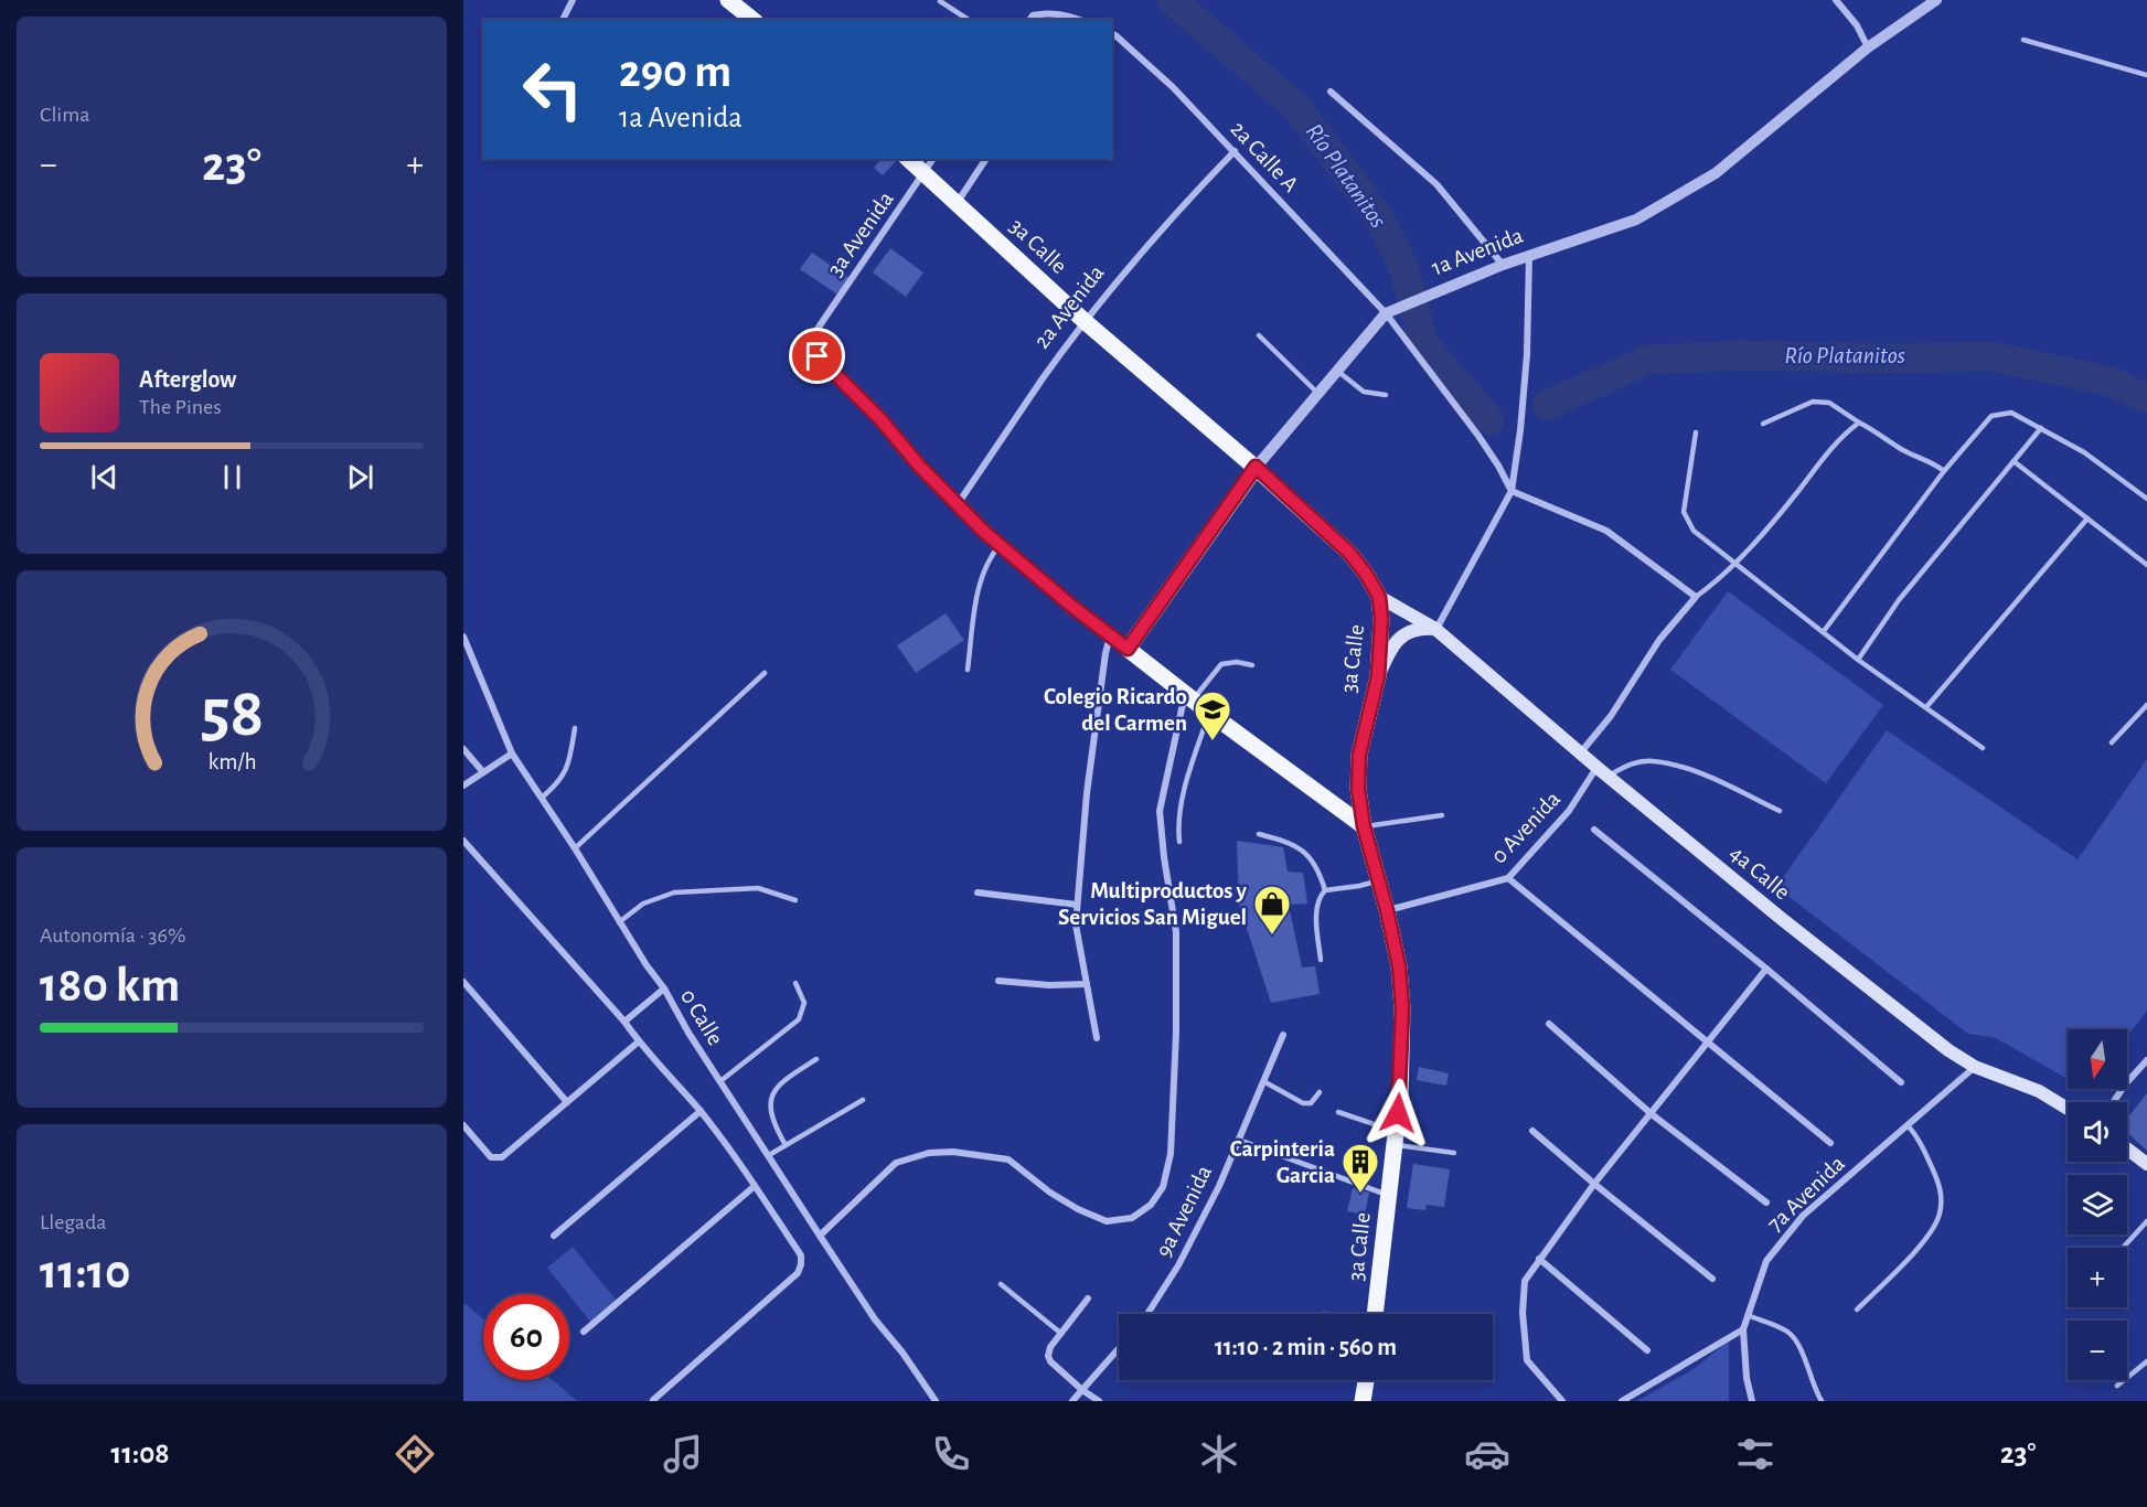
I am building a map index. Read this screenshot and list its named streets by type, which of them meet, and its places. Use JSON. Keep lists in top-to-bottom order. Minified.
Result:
{"streets":{"main road":["3a Calle","1a Avenida","4a Calle"],"street":["2a Calle A","3a Avenida","2a Avenida","0 Avenida","0 Calle","7a Avenida","9a Avenida"]},"crossings":[["2a Calle A","1a Avenida"],["2a Calle A","2a Avenida"],["3a Avenida","3a Calle"],["3a Avenida","2a Avenida"],["3a Calle","1a Avenida"],["3a Calle","2a Avenida"],["3a Calle","0 Avenida"],["3a Calle","4a Calle"],["0 Avenida","4a Calle"],["4a Calle","7a Avenida"]],"water":["Río Platanitos"],"places":{"school or university":["Colegio Ricardo del Carmen"],"shop":["Multiproductos y Servicios San Miguel"],"building":["Carpinteria Garcia"]},"north":"bottom","page":{"tile":["Clima",["Autonomía · 36%","180 km"],["Llegada","11:10"]],"turn":["290 m","1a Avenida"],"heat":["−","23°","+"],"song":["Afterglow","The Pines"],"map_buttons":["+","−"],"limit":"60","trip":"11:10 · 2 min · 560 m","tabs":["11:08","23°"],"gauge":["58","km/h"]}}
